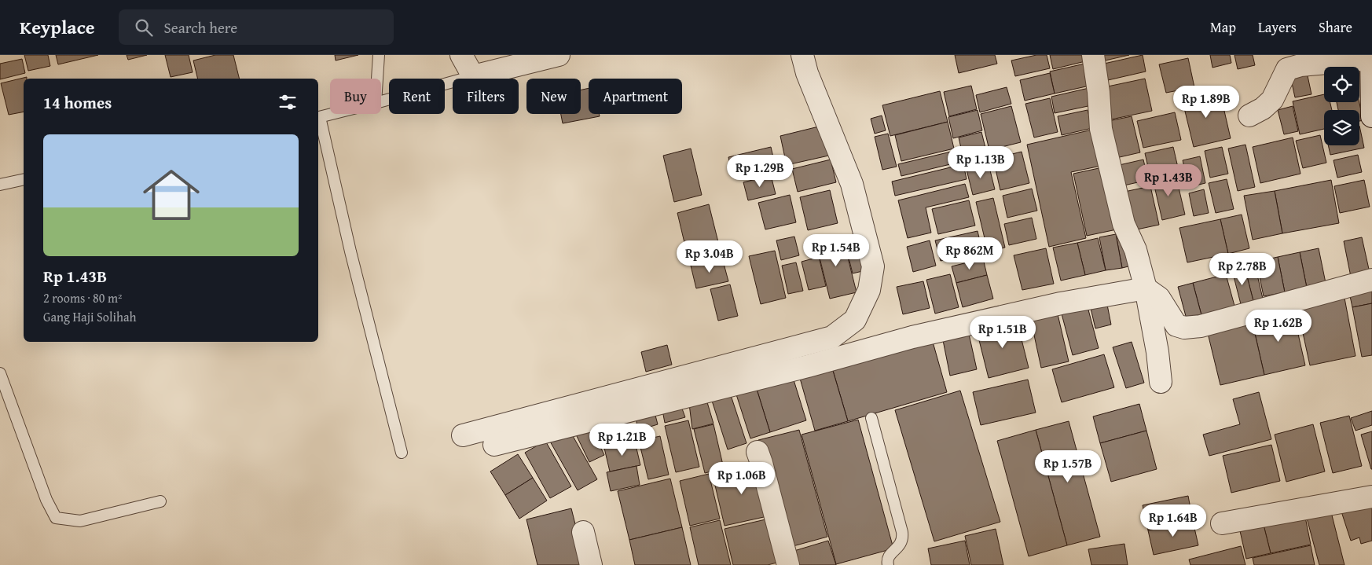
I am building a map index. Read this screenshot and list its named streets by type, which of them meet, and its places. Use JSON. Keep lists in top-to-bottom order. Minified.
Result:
{"page":{"header":"Keyplace","search":"Search here","nav":["Map","Layers","Share"],"chip":["Buy","Rent","Filters","New","Apartment"],"heading":"14 homes","price":["Rp 1.89B","Rp 1.13B","Rp 1.29B","Rp 1.43B","Rp 1.54B","Rp 862M","Rp 3.04B","Rp 2.78B","Rp 1.62B","Rp 1.51B","Rp 1.21B","Rp 1.57B","Rp 1.06B","Rp 1.64B"],"list":[{"name":"Rp 1.43B","note":"2 rooms · 80 m² · Gang Haji Solihah"}]}}
